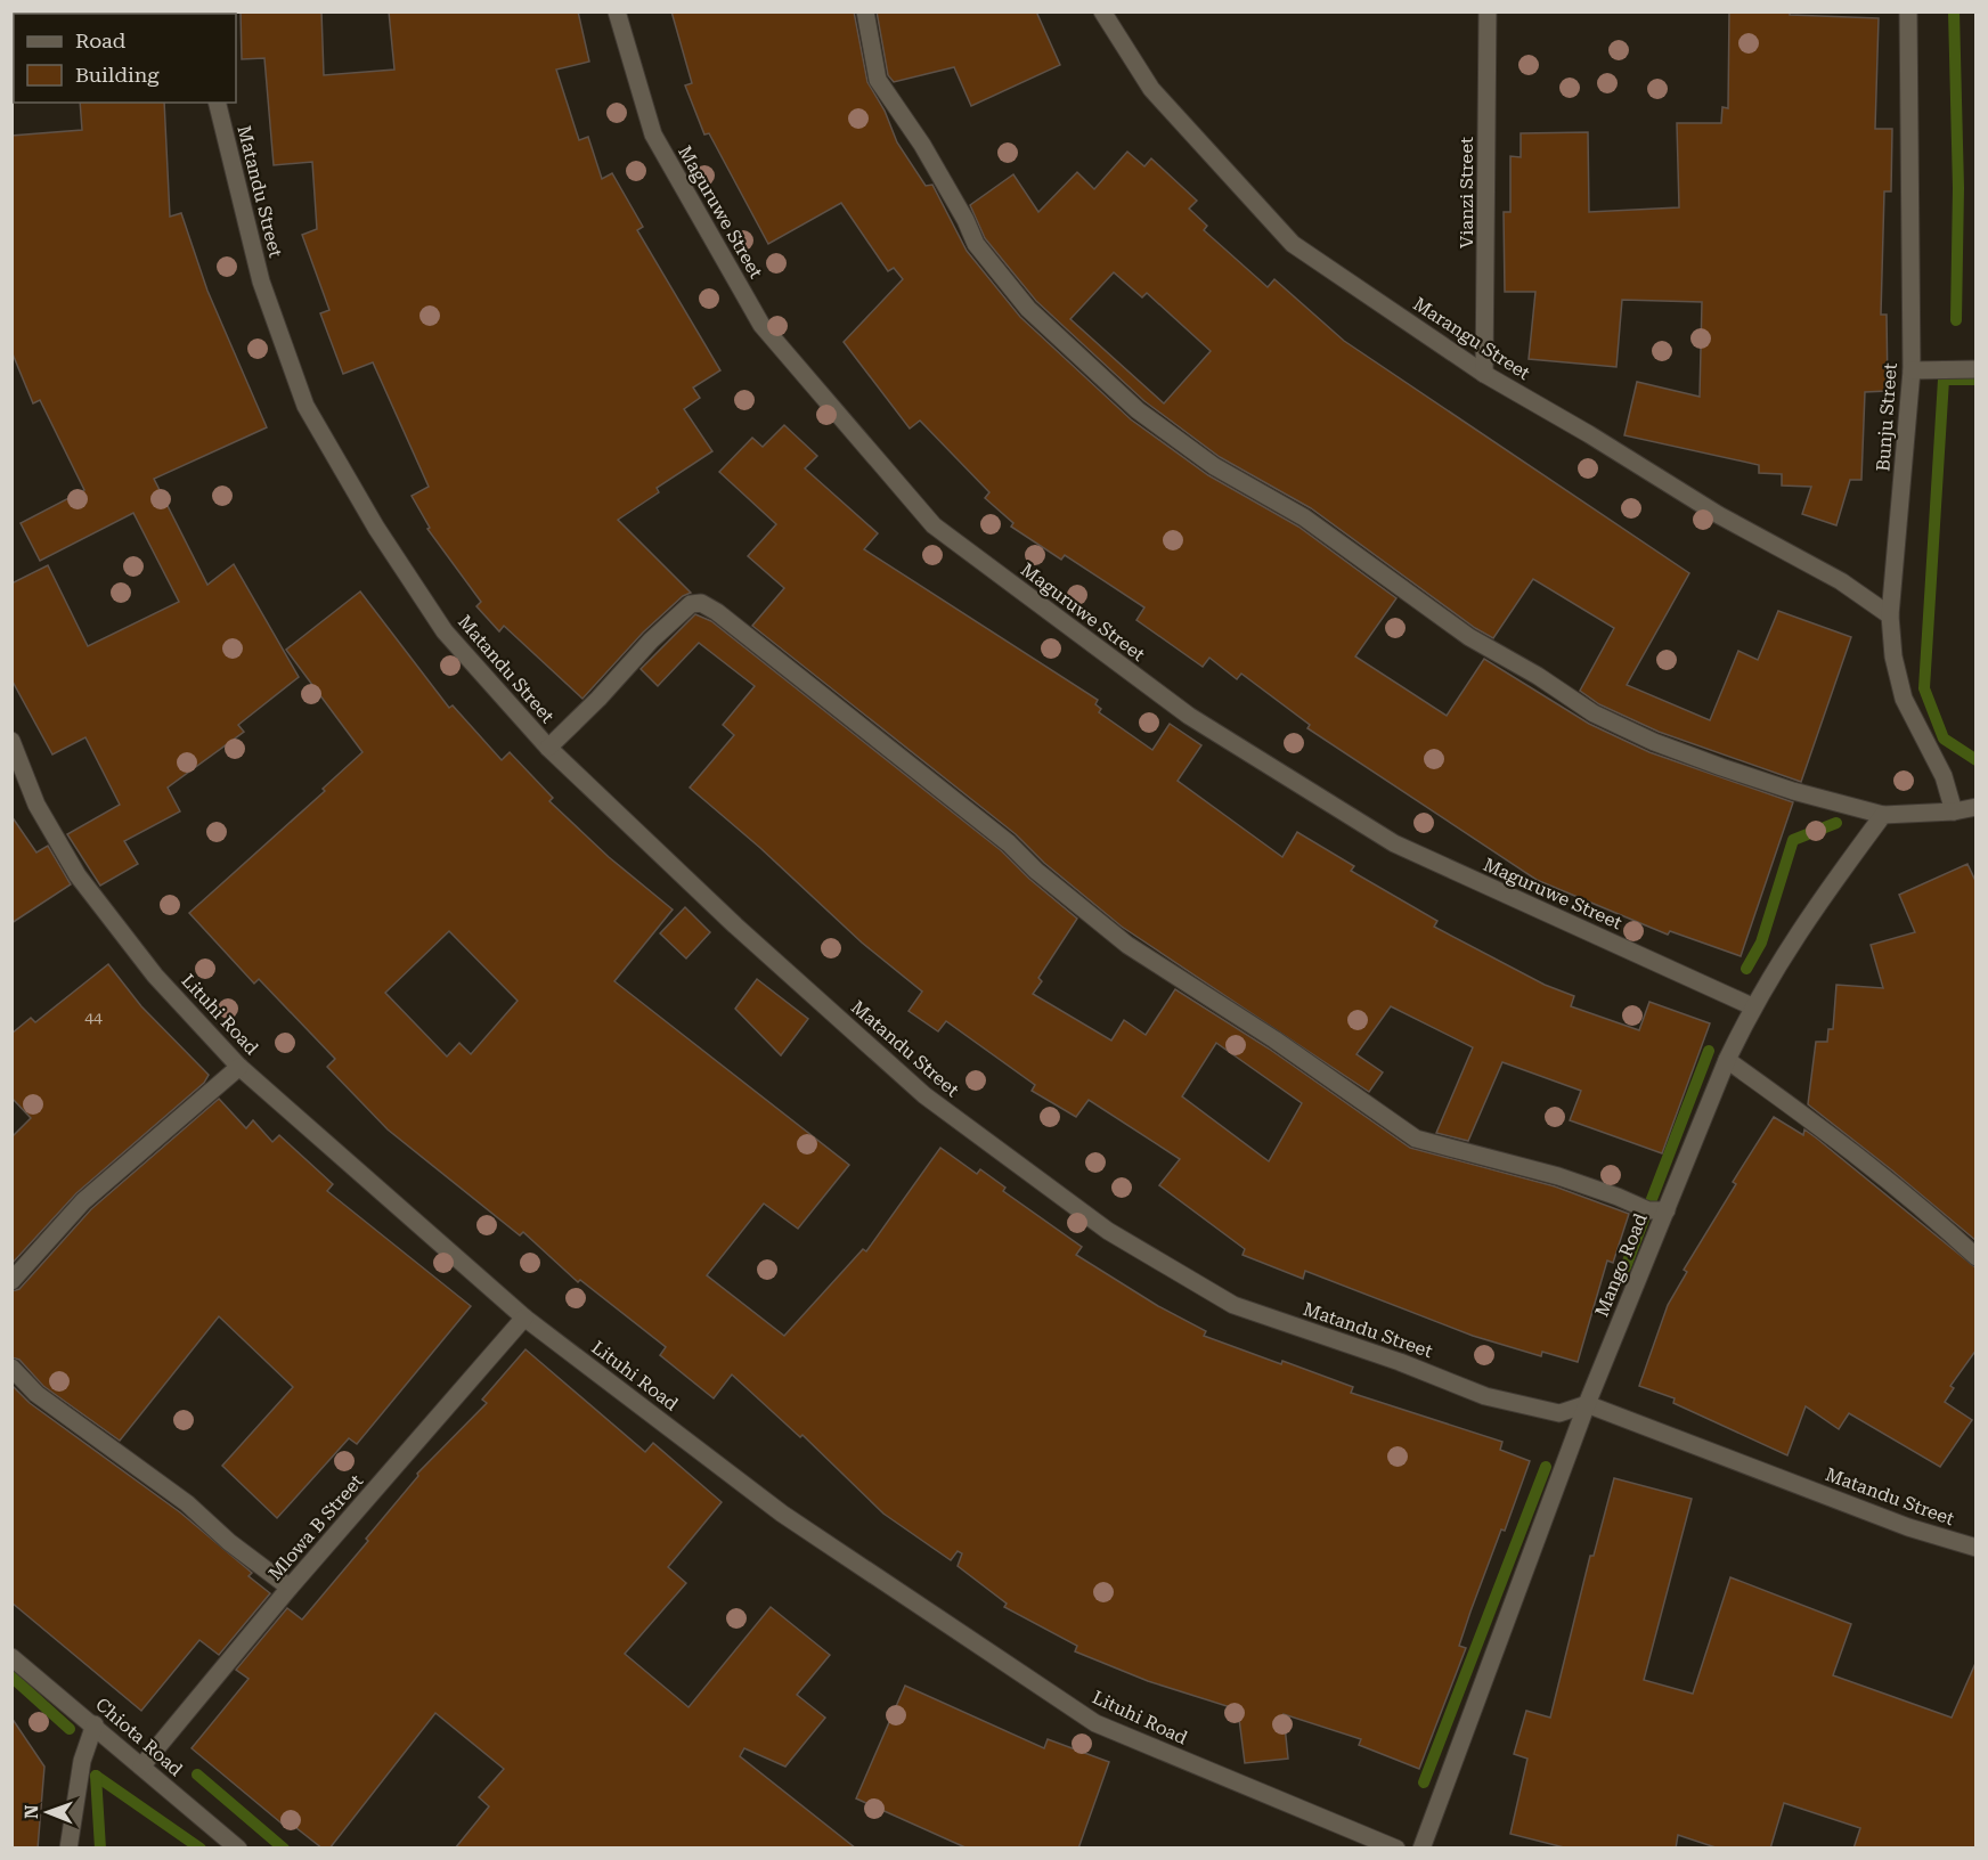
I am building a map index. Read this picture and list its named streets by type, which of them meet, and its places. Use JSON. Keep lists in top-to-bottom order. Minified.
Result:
{"streets":{"street":["Matandu Street","Vianzi Street","Maguruwe Street","Marangu Street","Bunju Street","Lituhi Road","Mango Road","Mlowa B Street","Chiota Road"]},"crossings":[["Matandu Street","Mango Road"],["Vianzi Street","Marangu Street"],["Maguruwe Street","Mango Road"],["Marangu Street","Bunju Street"],["Lituhi Road","Mlowa B Street"],["Mlowa B Street","Chiota Road"]],"house_numbers":["44"],"legend":["Road","Building"],"north":"left"}
